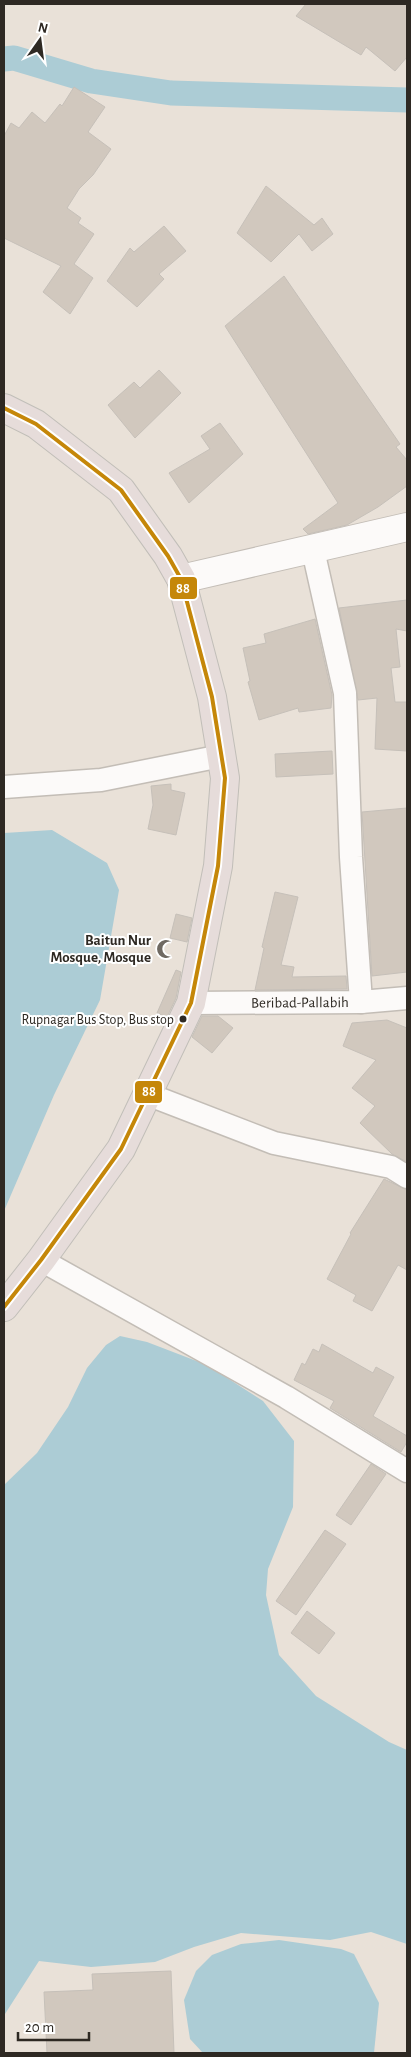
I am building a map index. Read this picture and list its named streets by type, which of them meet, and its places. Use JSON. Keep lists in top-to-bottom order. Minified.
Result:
{"streets":{"street":["Beribad-Pallabih"]},"places":{"mosque":["Baitun Nur Mosque, Mosque"],"other":["Rupnagar Bus Stop, Bus stop"]},"lines":["transit line 88"],"scale_bar":"20 m","north":"top"}
